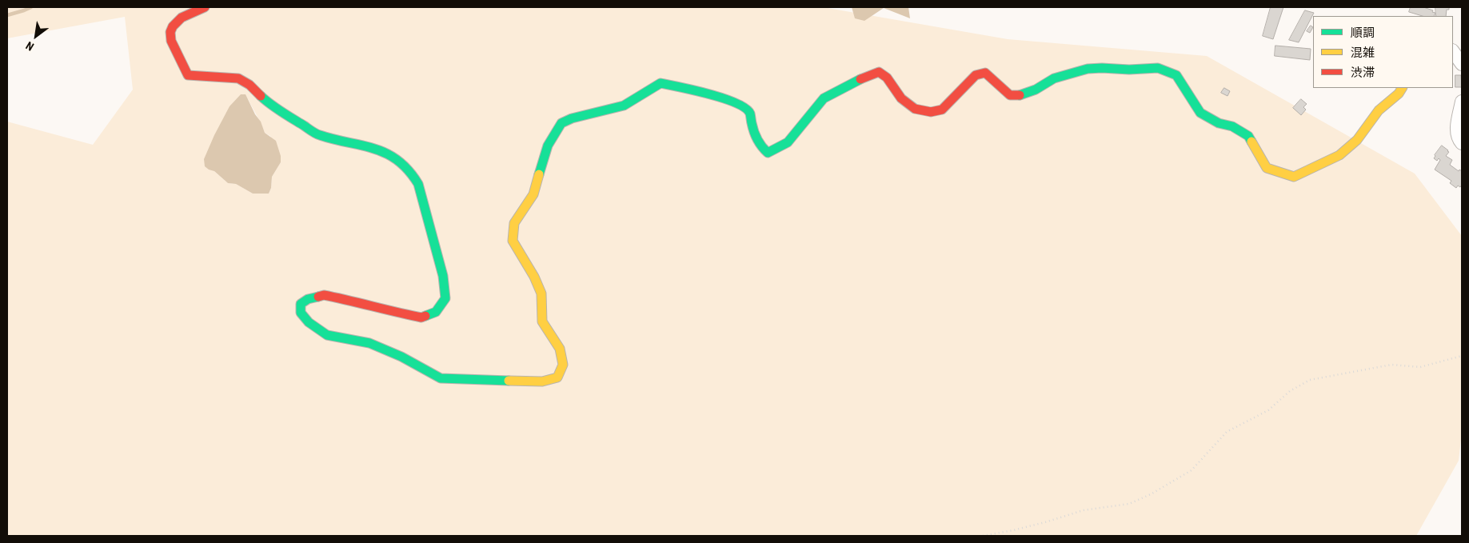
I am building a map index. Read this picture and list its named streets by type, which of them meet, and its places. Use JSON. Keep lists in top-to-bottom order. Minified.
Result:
{"legend":["順調","混雑","渋滞"],"north":"bottom left"}
